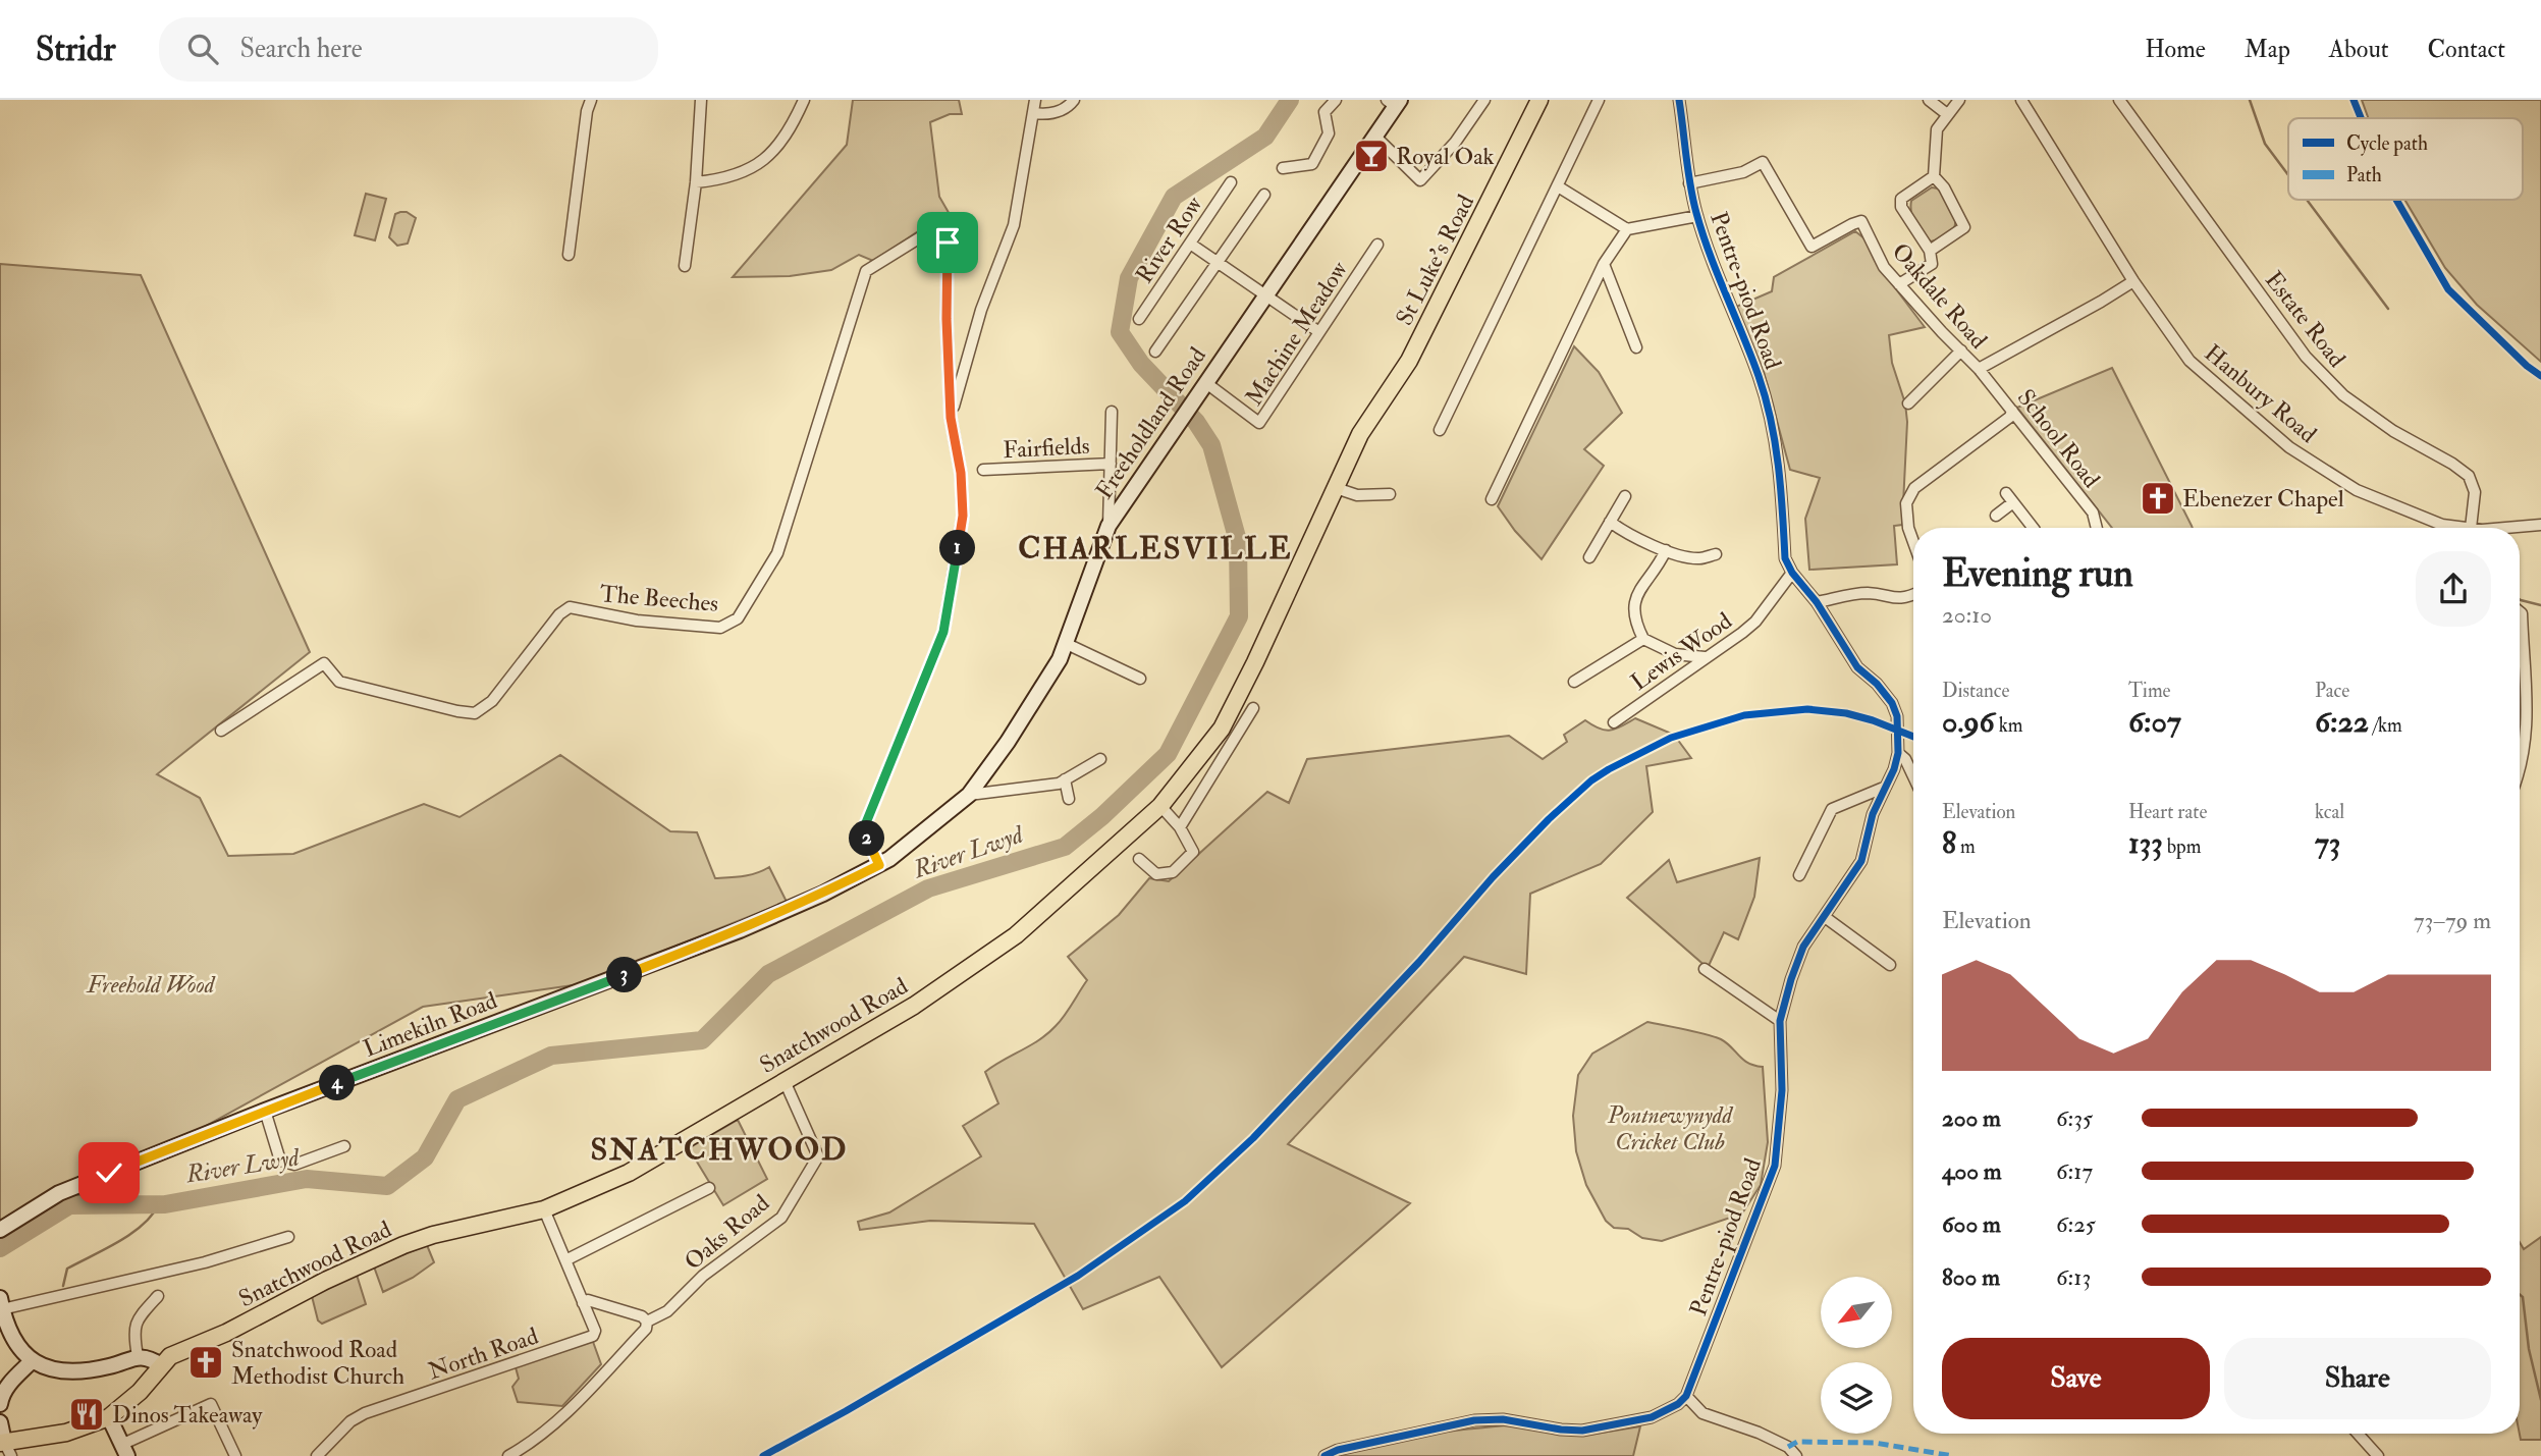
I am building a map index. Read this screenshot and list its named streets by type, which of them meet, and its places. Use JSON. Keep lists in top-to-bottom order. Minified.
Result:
{"streets":{"main road":["St Luke's Road","Freeholdland Road","Limekiln Road","Snatchwood Road"],"street":["River Row","Pentre-piod Road","Oakdale Road","Estate Road","Machine Meadow","Hanbury Road","School Road","Fairfields","The Beeches","Lewis Wood","Oaks Road","North Road"]},"crossings":[["St Luke's Road","Snatchwood Road"],["Pentre-piod Road","Oakdale Road"],["Pentre-piod Road","Lewis Wood"],["Oakdale Road","School Road"],["Machine Meadow","Freeholdland Road"],["Freeholdland Road","Limekiln Road"],["Snatchwood Road","Oaks Road"]],"districts":["CHARLESVILLE","SNATCHWOOD"],"water":["River Lwyd"],"parks":["Freehold Wood","Pontnewynydd Cricket Club"],"places":{"bar":["Royal Oak"],"church":["Ebenezer Chapel","Snatchwood Road Methodist Church"],"restaurant":["Dinos Takeaway"]},"legend":["Cycle path","Path"],"north":"bottom left","page":{"header":"Stridr","search":"Search here","nav":["Home","Map","About","Contact"],"heading":["Evening run","20:10"],"pins":["1","2","3","4"],"stats":[["Distance","0.96 km"],["Time","6:07"],["Pace","6:22 /km"],["Elevation","8 m"],["Heart rate","133 bpm"],["kcal","73"]],"chart":["Elevation","73–79 m"],"list":[{"name":"200 m","note":"6:35"},{"name":"400 m","note":"6:17"},{"name":"600 m","note":"6:25"},{"name":"800 m","note":"6:13"}],"buttons":["Save","Share"]}}
